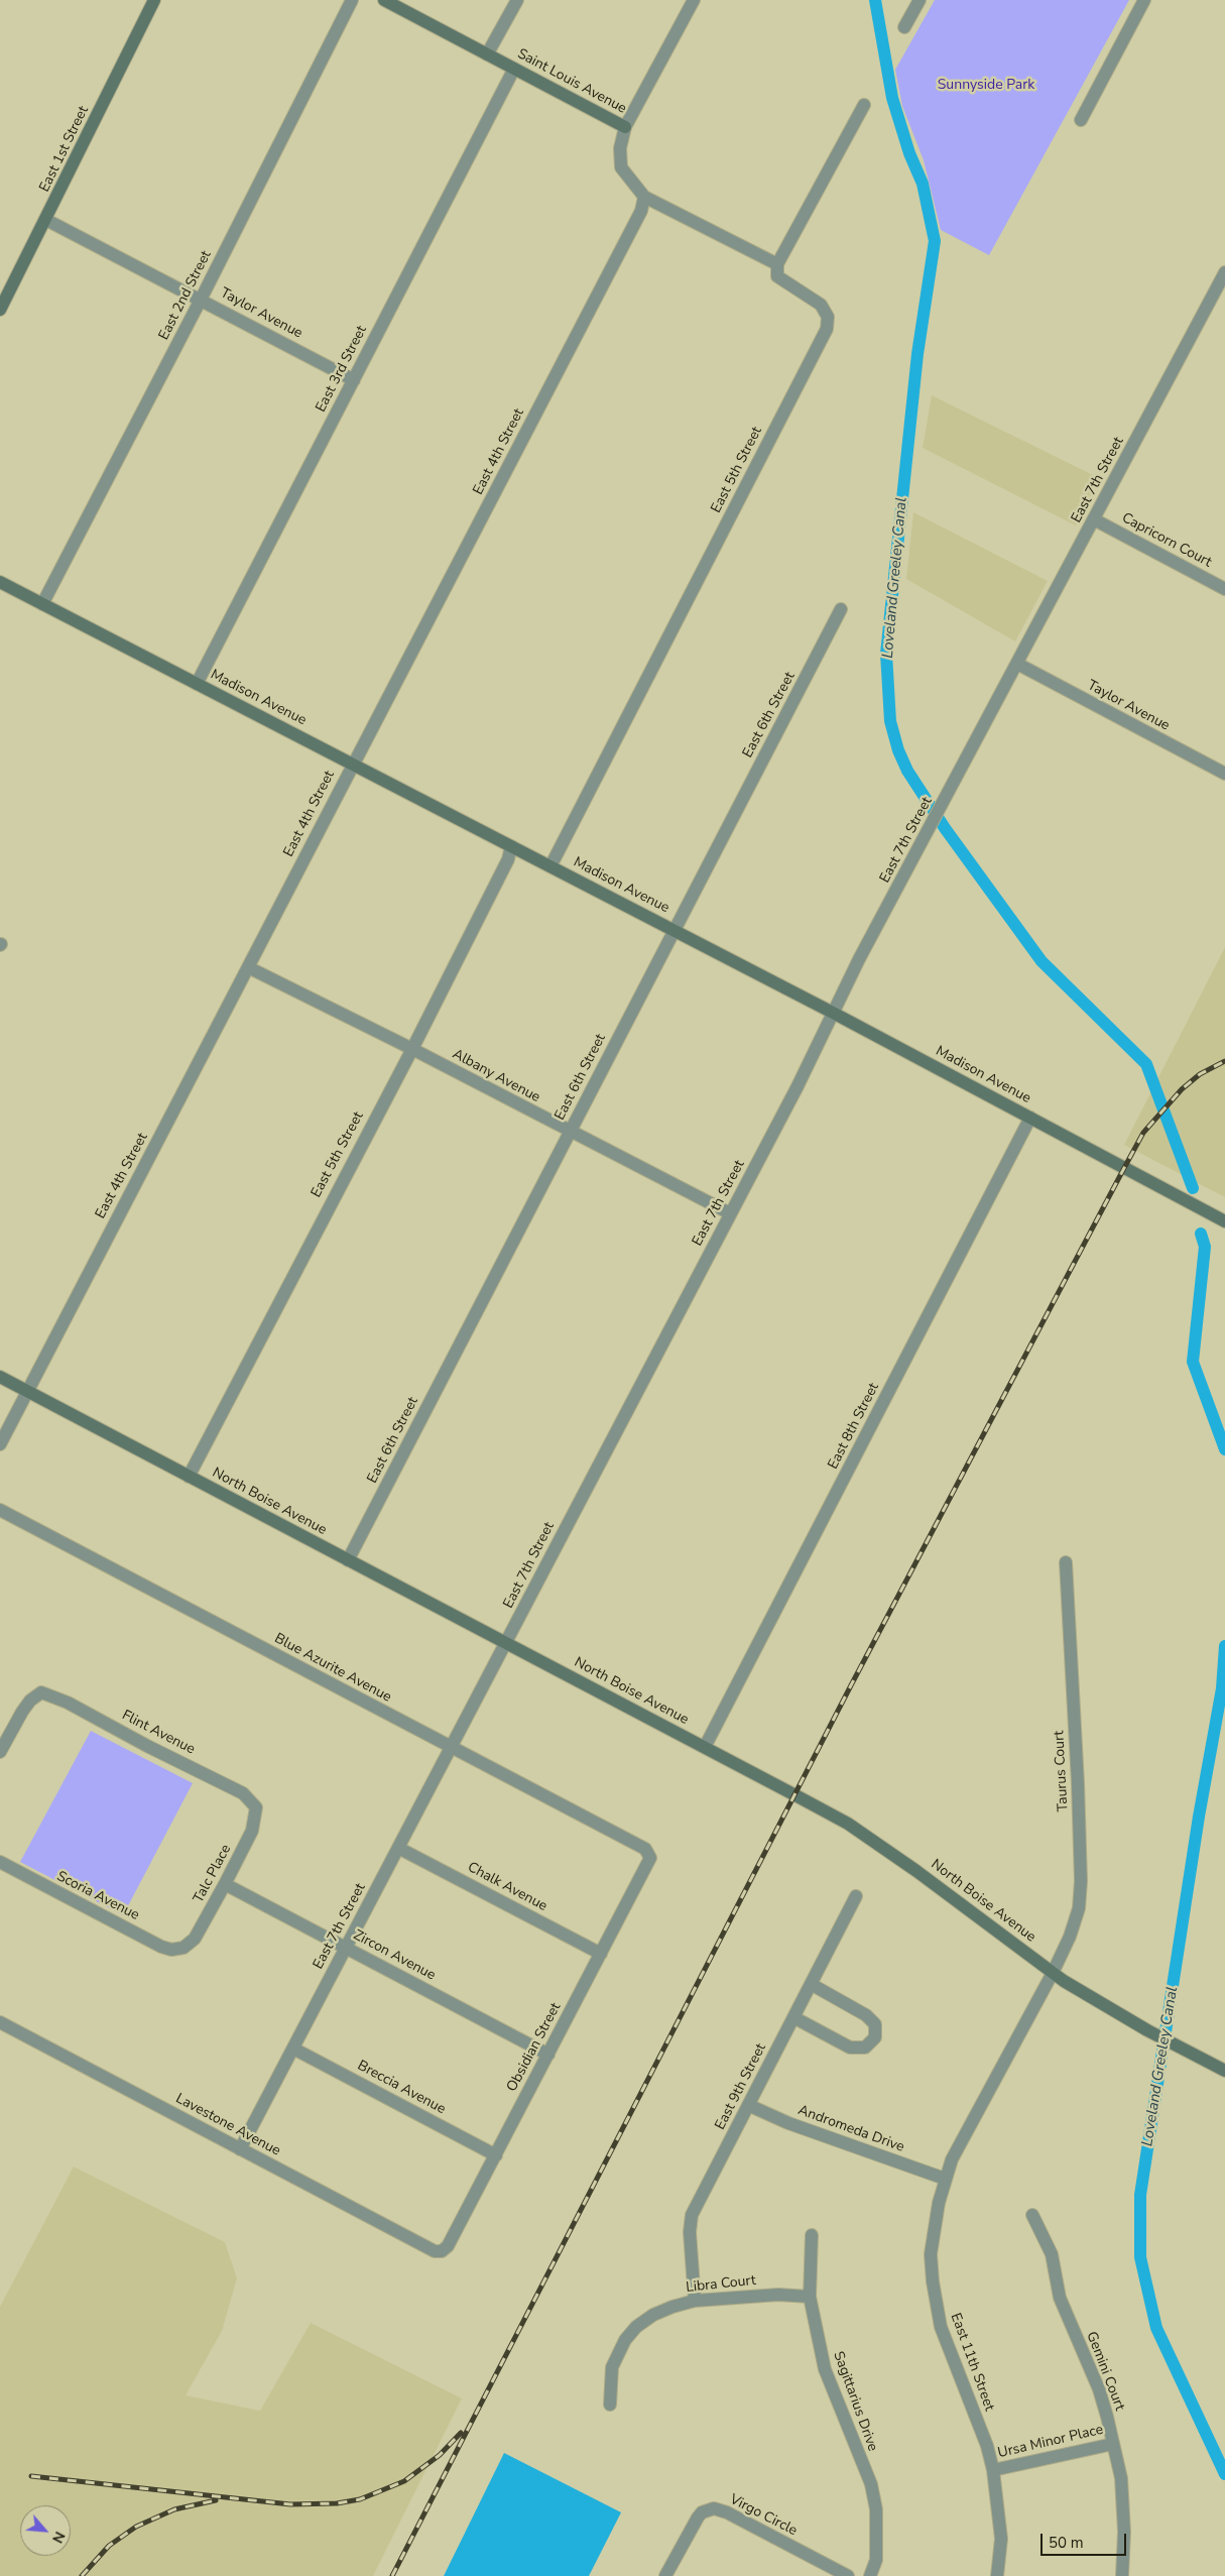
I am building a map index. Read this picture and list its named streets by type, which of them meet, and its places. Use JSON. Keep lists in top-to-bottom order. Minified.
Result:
{"streets":{"main road":["Saint Louis Avenue","East 1st Street","Madison Avenue","North Boise Avenue"],"street":["East 2nd Street","Taylor Avenue","East 3rd Street","East 4th Street","East 5th Street","East 7th Street","Capricorn Court","East 6th Street","Albany Avenue","East 8th Street","Blue Azurite Avenue","Flint Avenue","Taurus Court","Talc Place","Chalk Avenue","Scoria Avenue","Zircon Avenue","Obsidian Street","East 9th Street","Breccia Avenue","Lavestone Avenue","Andromeda Drive","Libra Court","East 11th Street","Gemini Court","Sagittarius Drive","Ursa Minor Place","Virgo Circle"]},"crossings":[["Saint Louis Avenue","East 3rd Street"],["Saint Louis Avenue","East 4th Street"],["Saint Louis Avenue","East 5th Street"],["East 1st Street","Taylor Avenue"],["East 2nd Street","Taylor Avenue"],["East 2nd Street","Madison Avenue"],["Taylor Avenue","East 3rd Street"],["Taylor Avenue","East 7th Street"],["East 3rd Street","Madison Avenue"],["East 4th Street","Madison Avenue"],["East 4th Street","Albany Avenue"],["East 4th Street","North Boise Avenue"],["East 5th Street","Madison Avenue"],["East 5th Street","Albany Avenue"],["East 5th Street","North Boise Avenue"],["East 7th Street","Capricorn Court"],["East 7th Street","Madison Avenue"],["East 7th Street","Albany Avenue"],["East 7th Street","North Boise Avenue"],["East 7th Street","Blue Azurite Avenue"],["East 7th Street","Chalk Avenue"],["East 7th Street","Zircon Avenue"],["East 7th Street","Breccia Avenue"],["East 7th Street","Lavestone Avenue"],["Madison Avenue","East 6th Street"],["Madison Avenue","East 8th Street"],["East 6th Street","Albany Avenue"],["East 6th Street","North Boise Avenue"],["East 8th Street","North Boise Avenue"],["North Boise Avenue","Taurus Court"],["North Boise Avenue","East 11th Street"],["Blue Azurite Avenue","Obsidian Street"],["Flint Avenue","Talc Place"],["Taurus Court","East 11th Street"],["Talc Place","Scoria Avenue"],["Talc Place","Zircon Avenue"],["Chalk Avenue","Obsidian Street"],["Zircon Avenue","Obsidian Street"],["Obsidian Street","Breccia Avenue"],["Obsidian Street","Lavestone Avenue"],["East 9th Street","Andromeda Drive"],["East 9th Street","Libra Court"],["Andromeda Drive","East 11th Street"],["Libra Court","Sagittarius Drive"],["East 11th Street","Ursa Minor Place"],["Gemini Court","Ursa Minor Place"]],"water":["Loveland Greeley Canal"],"parks":["Sunnyside Park"],"scale_bar":"50 m","north":"bottom right"}
